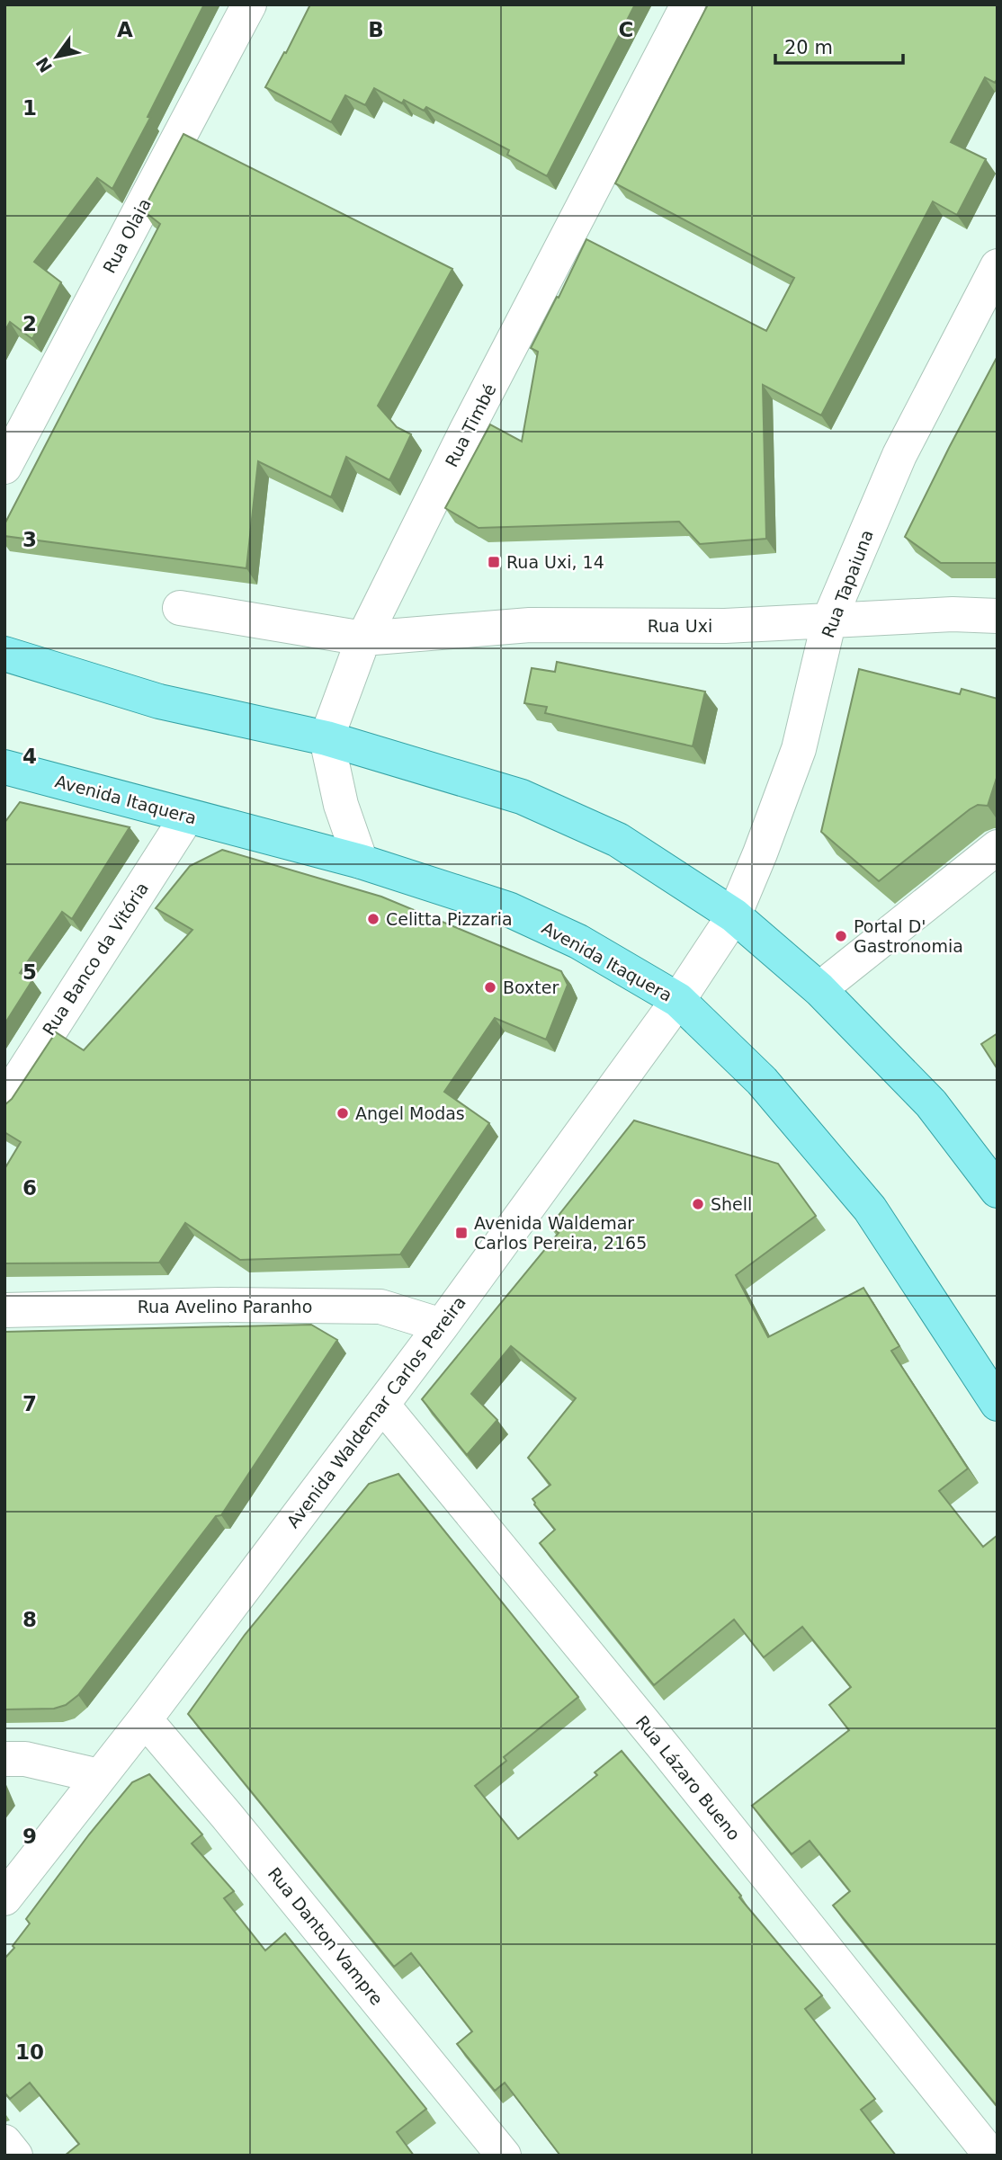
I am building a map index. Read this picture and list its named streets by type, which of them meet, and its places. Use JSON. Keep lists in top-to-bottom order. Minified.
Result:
{"streets":{"main road":["Avenida Itaquera"],"street":["Rua Olaia","Rua Timbé","Rua Tapaiuna","Rua Uxi","Rua Banco da Vitória","Rua Avelino Paranho","Avenida Waldemar Carlos Pereira","Rua Lázaro Bueno","Rua Danton Vampre"]},"crossings":[["Rua Timbé","Rua Uxi"],["Rua Tapaiuna","Rua Uxi"],["Rua Tapaiuna","Avenida Waldemar Carlos Pereira"],["Avenida Itaquera","Rua Banco da Vitória"],["Avenida Itaquera","Avenida Waldemar Carlos Pereira"],["Rua Avelino Paranho","Avenida Waldemar Carlos Pereira"],["Avenida Waldemar Carlos Pereira","Rua Lázaro Bueno"],["Avenida Waldemar Carlos Pereira","Rua Danton Vampre"]],"places":{"transit":["Rua Uxi, 14","Avenida Waldemar Carlos Pereira, 2165"],"other":["Celitta Pizzaria","Portal D' Gastronomia","Boxter","Angel Modas","Shell"]},"scale_bar":"20 m","north":"bottom left","grid":{"columns":["A","B","C"],"rows":["1","2","3","4","5","6","7","8","9","10"]}}
